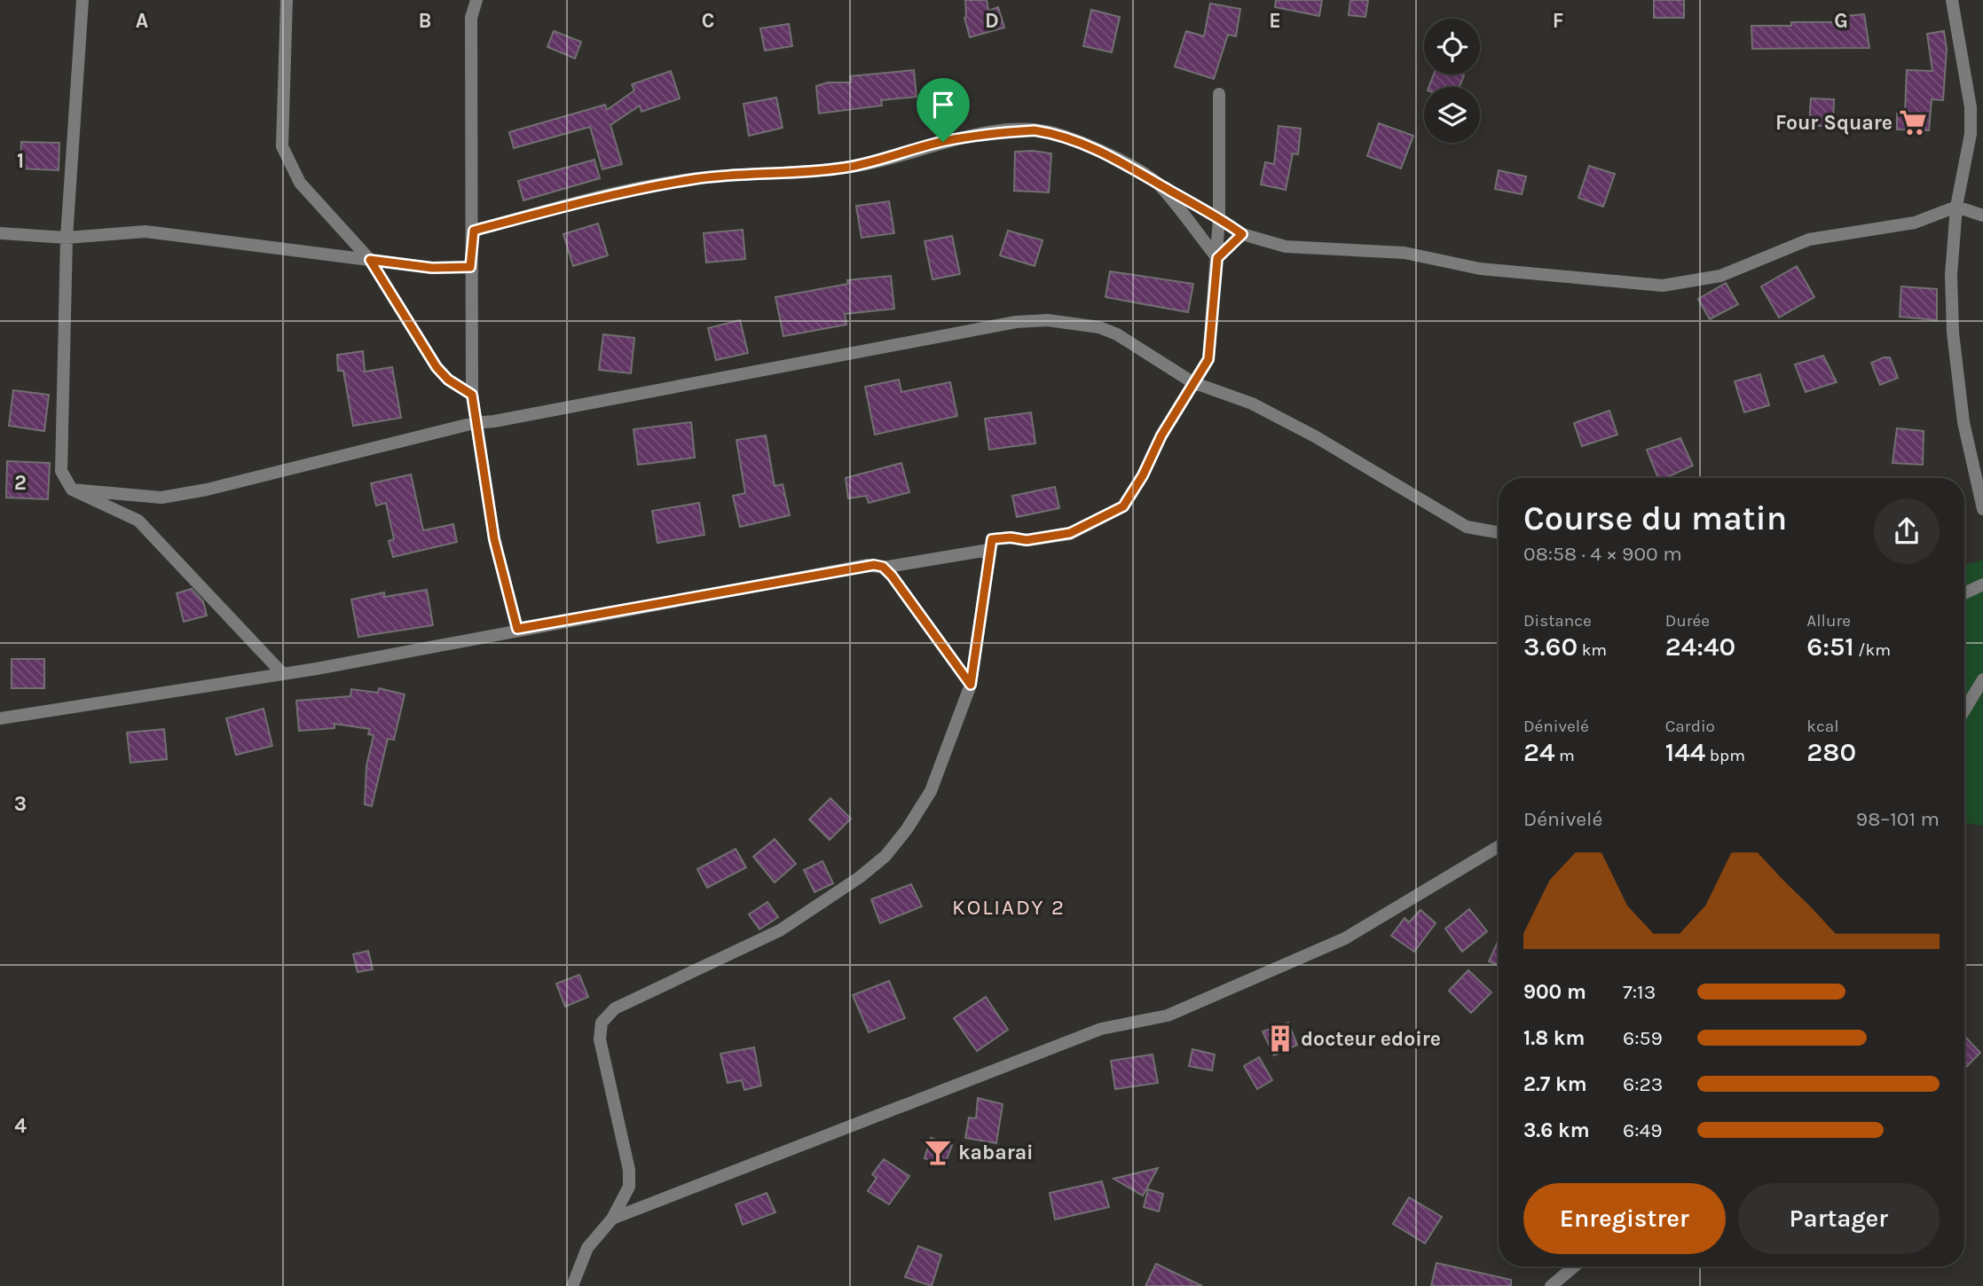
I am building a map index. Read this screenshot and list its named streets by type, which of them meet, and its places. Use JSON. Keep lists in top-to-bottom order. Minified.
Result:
{"districts":["KOLIADY 2"],"places":{"supermarket":["Four Square"],"building":["docteur edoire"],"bar":["kabarai"]},"page":{"heading":["Course du matin","08:58 · 4 × 900 m"],"stats":[["Distance","3.60 km"],["Durée","24:40"],["Allure","6:51 /km"],["Dénivelé","24 m"],["Cardio","144 bpm"],["kcal","280"]],"chart":["Dénivelé","98–101 m"],"list":[{"name":"900 m","note":"7:13"},{"name":"1.8 km","note":"6:59"},{"name":"2.7 km","note":"6:23"},{"name":"3.6 km","note":"6:49"}],"buttons":["Enregistrer","Partager"]},"grid":{"columns":["A","B","C","D","E","F","G"],"rows":["1","2","3","4"]}}
